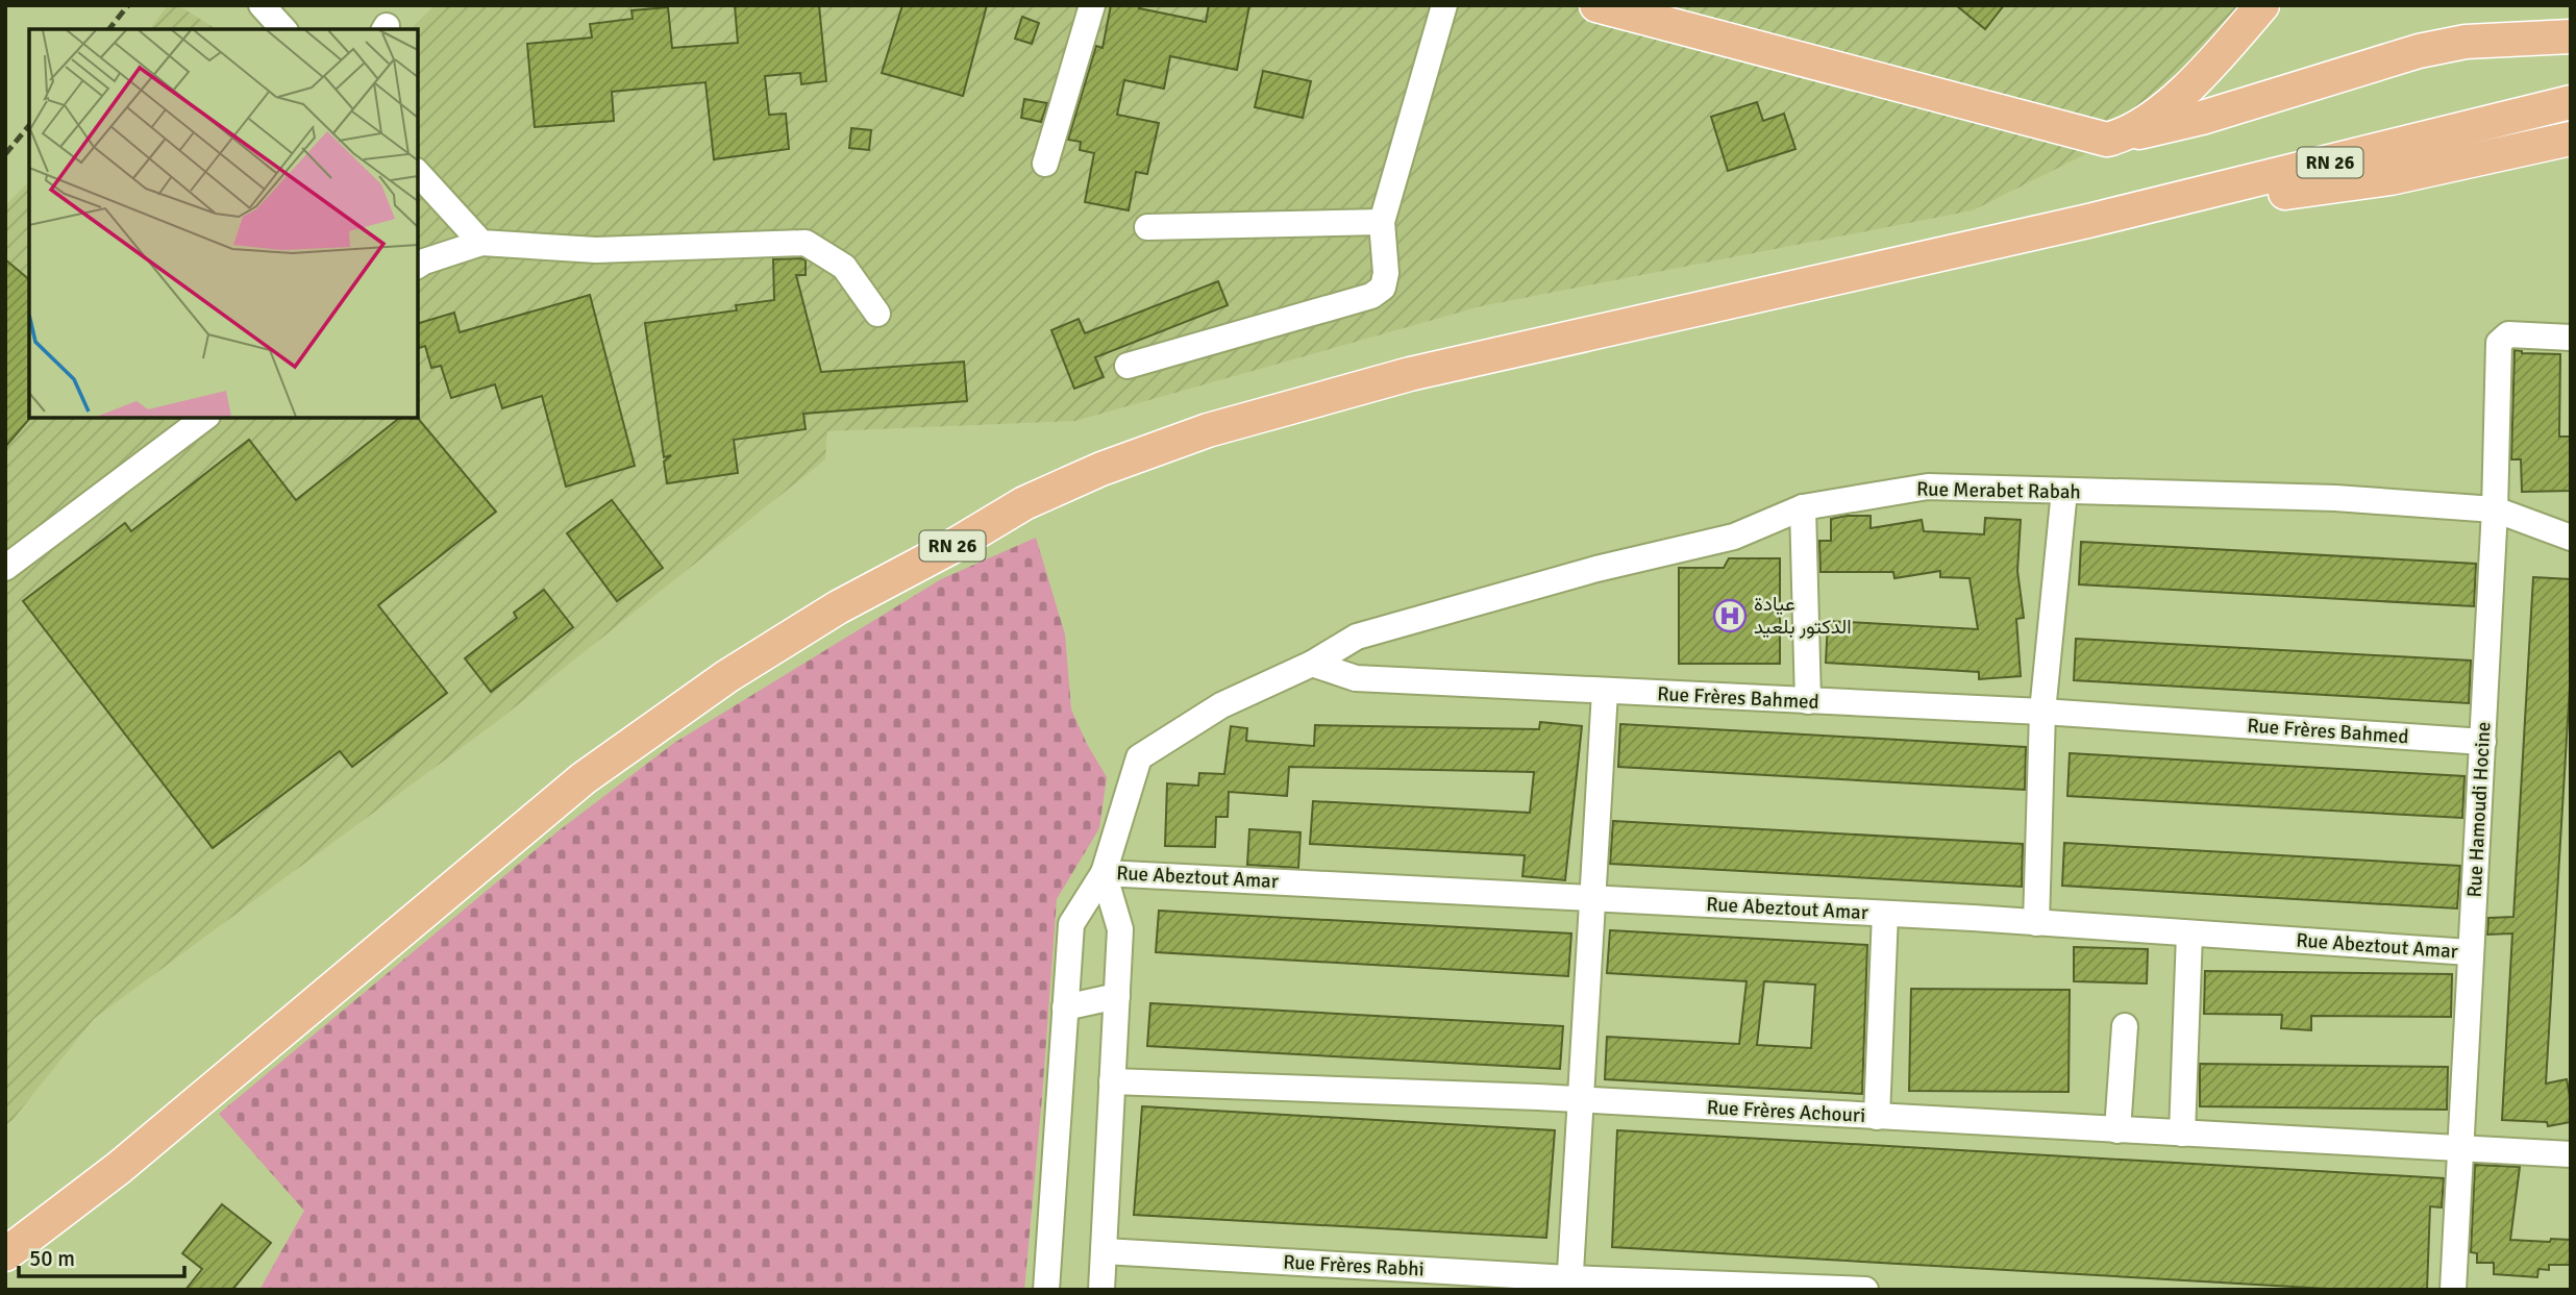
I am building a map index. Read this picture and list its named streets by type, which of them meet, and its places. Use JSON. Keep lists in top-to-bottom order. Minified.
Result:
{"streets":{"main road":["RN 26"],"street":["Rue Merabet Rabah","Rue Frères Bahmed","Rue Hamoudi Hocine","Rue Abeztout Amar","Rue Frères Achouri","Rue Frères Rabhi"]},"crossings":[["Rue Merabet Rabah","Rue Frères Bahmed"],["Rue Merabet Rabah","Rue Hamoudi Hocine"],["Rue Frères Bahmed","Rue Hamoudi Hocine"],["Rue Hamoudi Hocine","Rue Abeztout Amar"],["Rue Hamoudi Hocine","Rue Frères Achouri"]],"places":{"hospital":["عيادة الدكتور بلعيد"]},"scale_bar":"50 m"}
